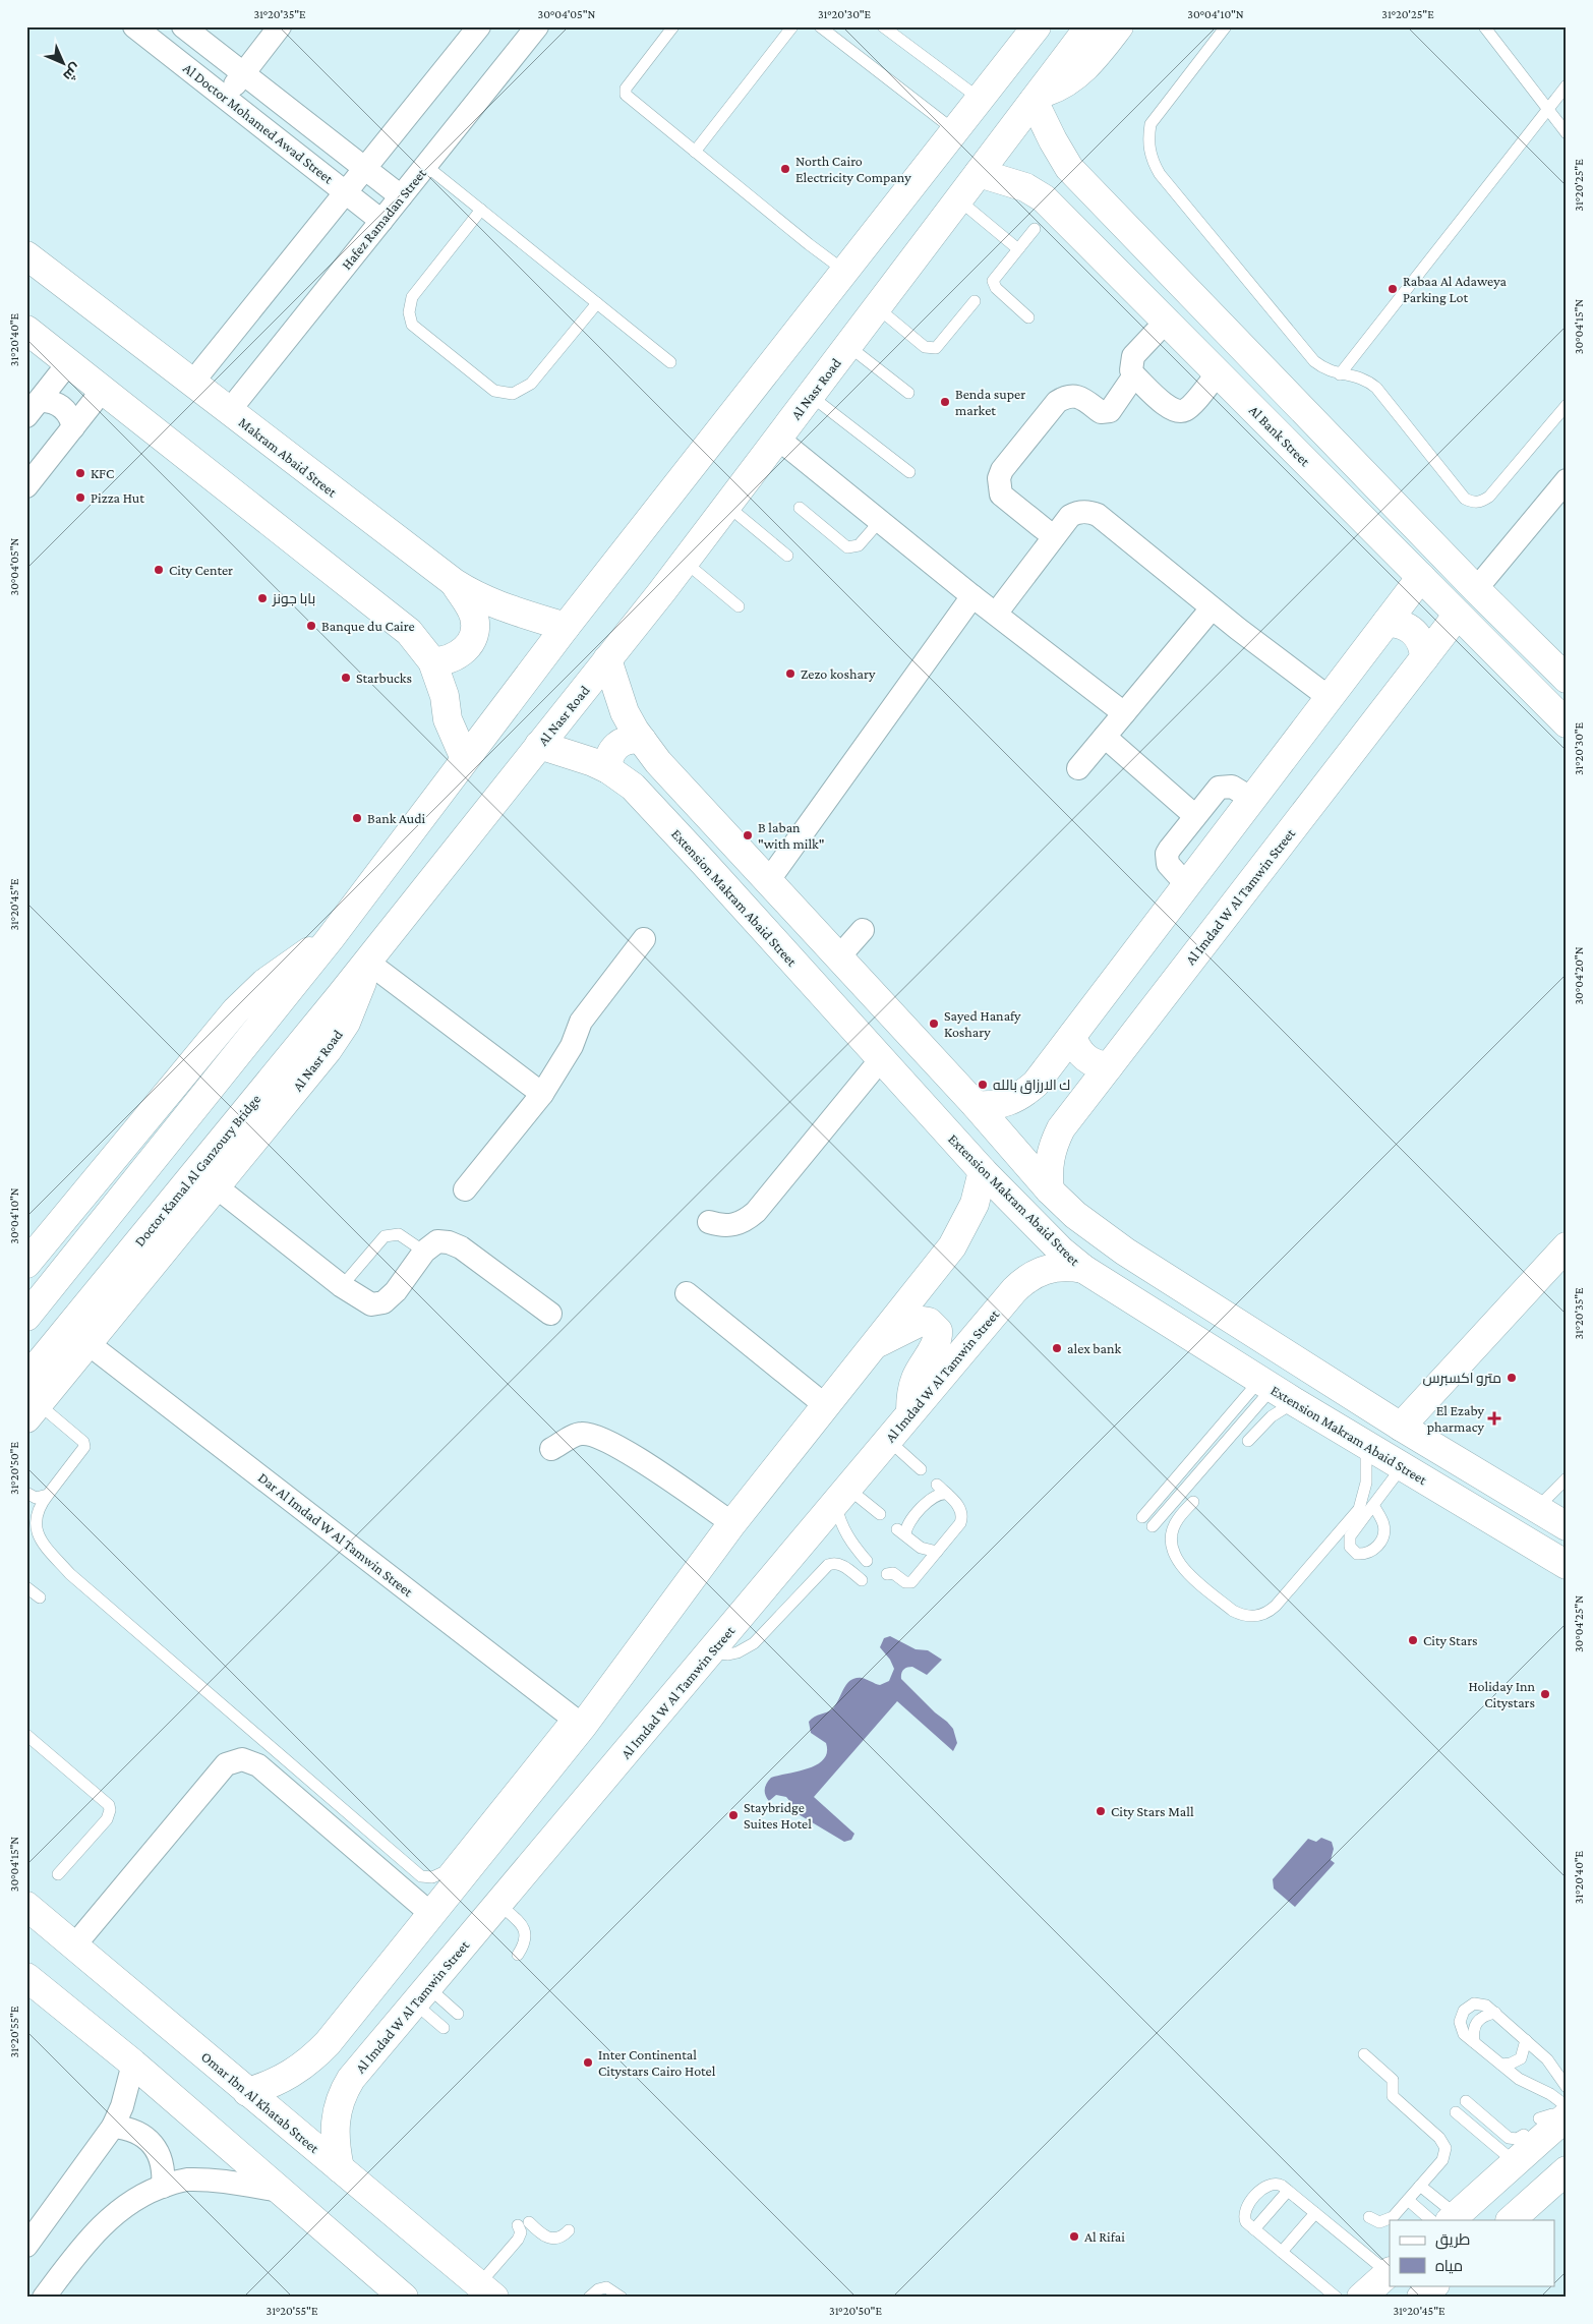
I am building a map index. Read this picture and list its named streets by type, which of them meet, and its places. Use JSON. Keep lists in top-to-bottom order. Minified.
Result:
{"streets":{"main road":["Al Nasr Road","Al Bank Street","Makram Abaid Street","Al Imdad W Al Tamwin Street","Extension Makram Abaid Street","Doctor Kamal Al Ganzoury Bridge","Omar Ibn Al Khatab Street"],"street":["Al Doctor Mohamed Awad Street","Hafez Ramadan Street","Dar Al Imdad W Al Tamwin Street"]},"crossings":[["Al Doctor Mohamed Awad Street","Hafez Ramadan Street"],["Hafez Ramadan Street","Makram Abaid Street"],["Al Nasr Road","Al Bank Street"],["Al Nasr Road","Extension Makram Abaid Street"],["Al Nasr Road","Doctor Kamal Al Ganzoury Bridge"],["Al Nasr Road","Dar Al Imdad W Al Tamwin Street"],["Al Bank Street","Al Imdad W Al Tamwin Street"],["Al Imdad W Al Tamwin Street","Extension Makram Abaid Street"],["Al Imdad W Al Tamwin Street","Omar Ibn Al Khatab Street"]],"places":{"other":["North Cairo Electricity Company","Rabaa Al Adaweya Parking Lot","Benda super market","KFC","Pizza Hut","City Center","بابا جونز","Banque du Caire","Zezo koshary","Starbucks","Bank Audi","B laban \"with milk\"","Sayed Hanafy Koshary","ك الارزاق بالله","alex bank","مترو اكسبرس","City Stars","Holiday Inn Citystars","City Stars Mall","Staybridge Suites Hotel","Inter Continental Citystars Cairo Hotel","Al Rifai"],"health":["El Ezaby pharmacy"]},"legend":["طريق","مياه"],"north":"bottom right","coordinates":["31°20'35\"E","30°04'05\"N","31°20'30\"E","30°04'10\"N","31°20'25\"E","30°04'15\"N","31°20'40\"E","31°20'45\"E","30°04'20\"N","31°20'50\"E","30°04'25\"N","31°20'55\"E"]}
